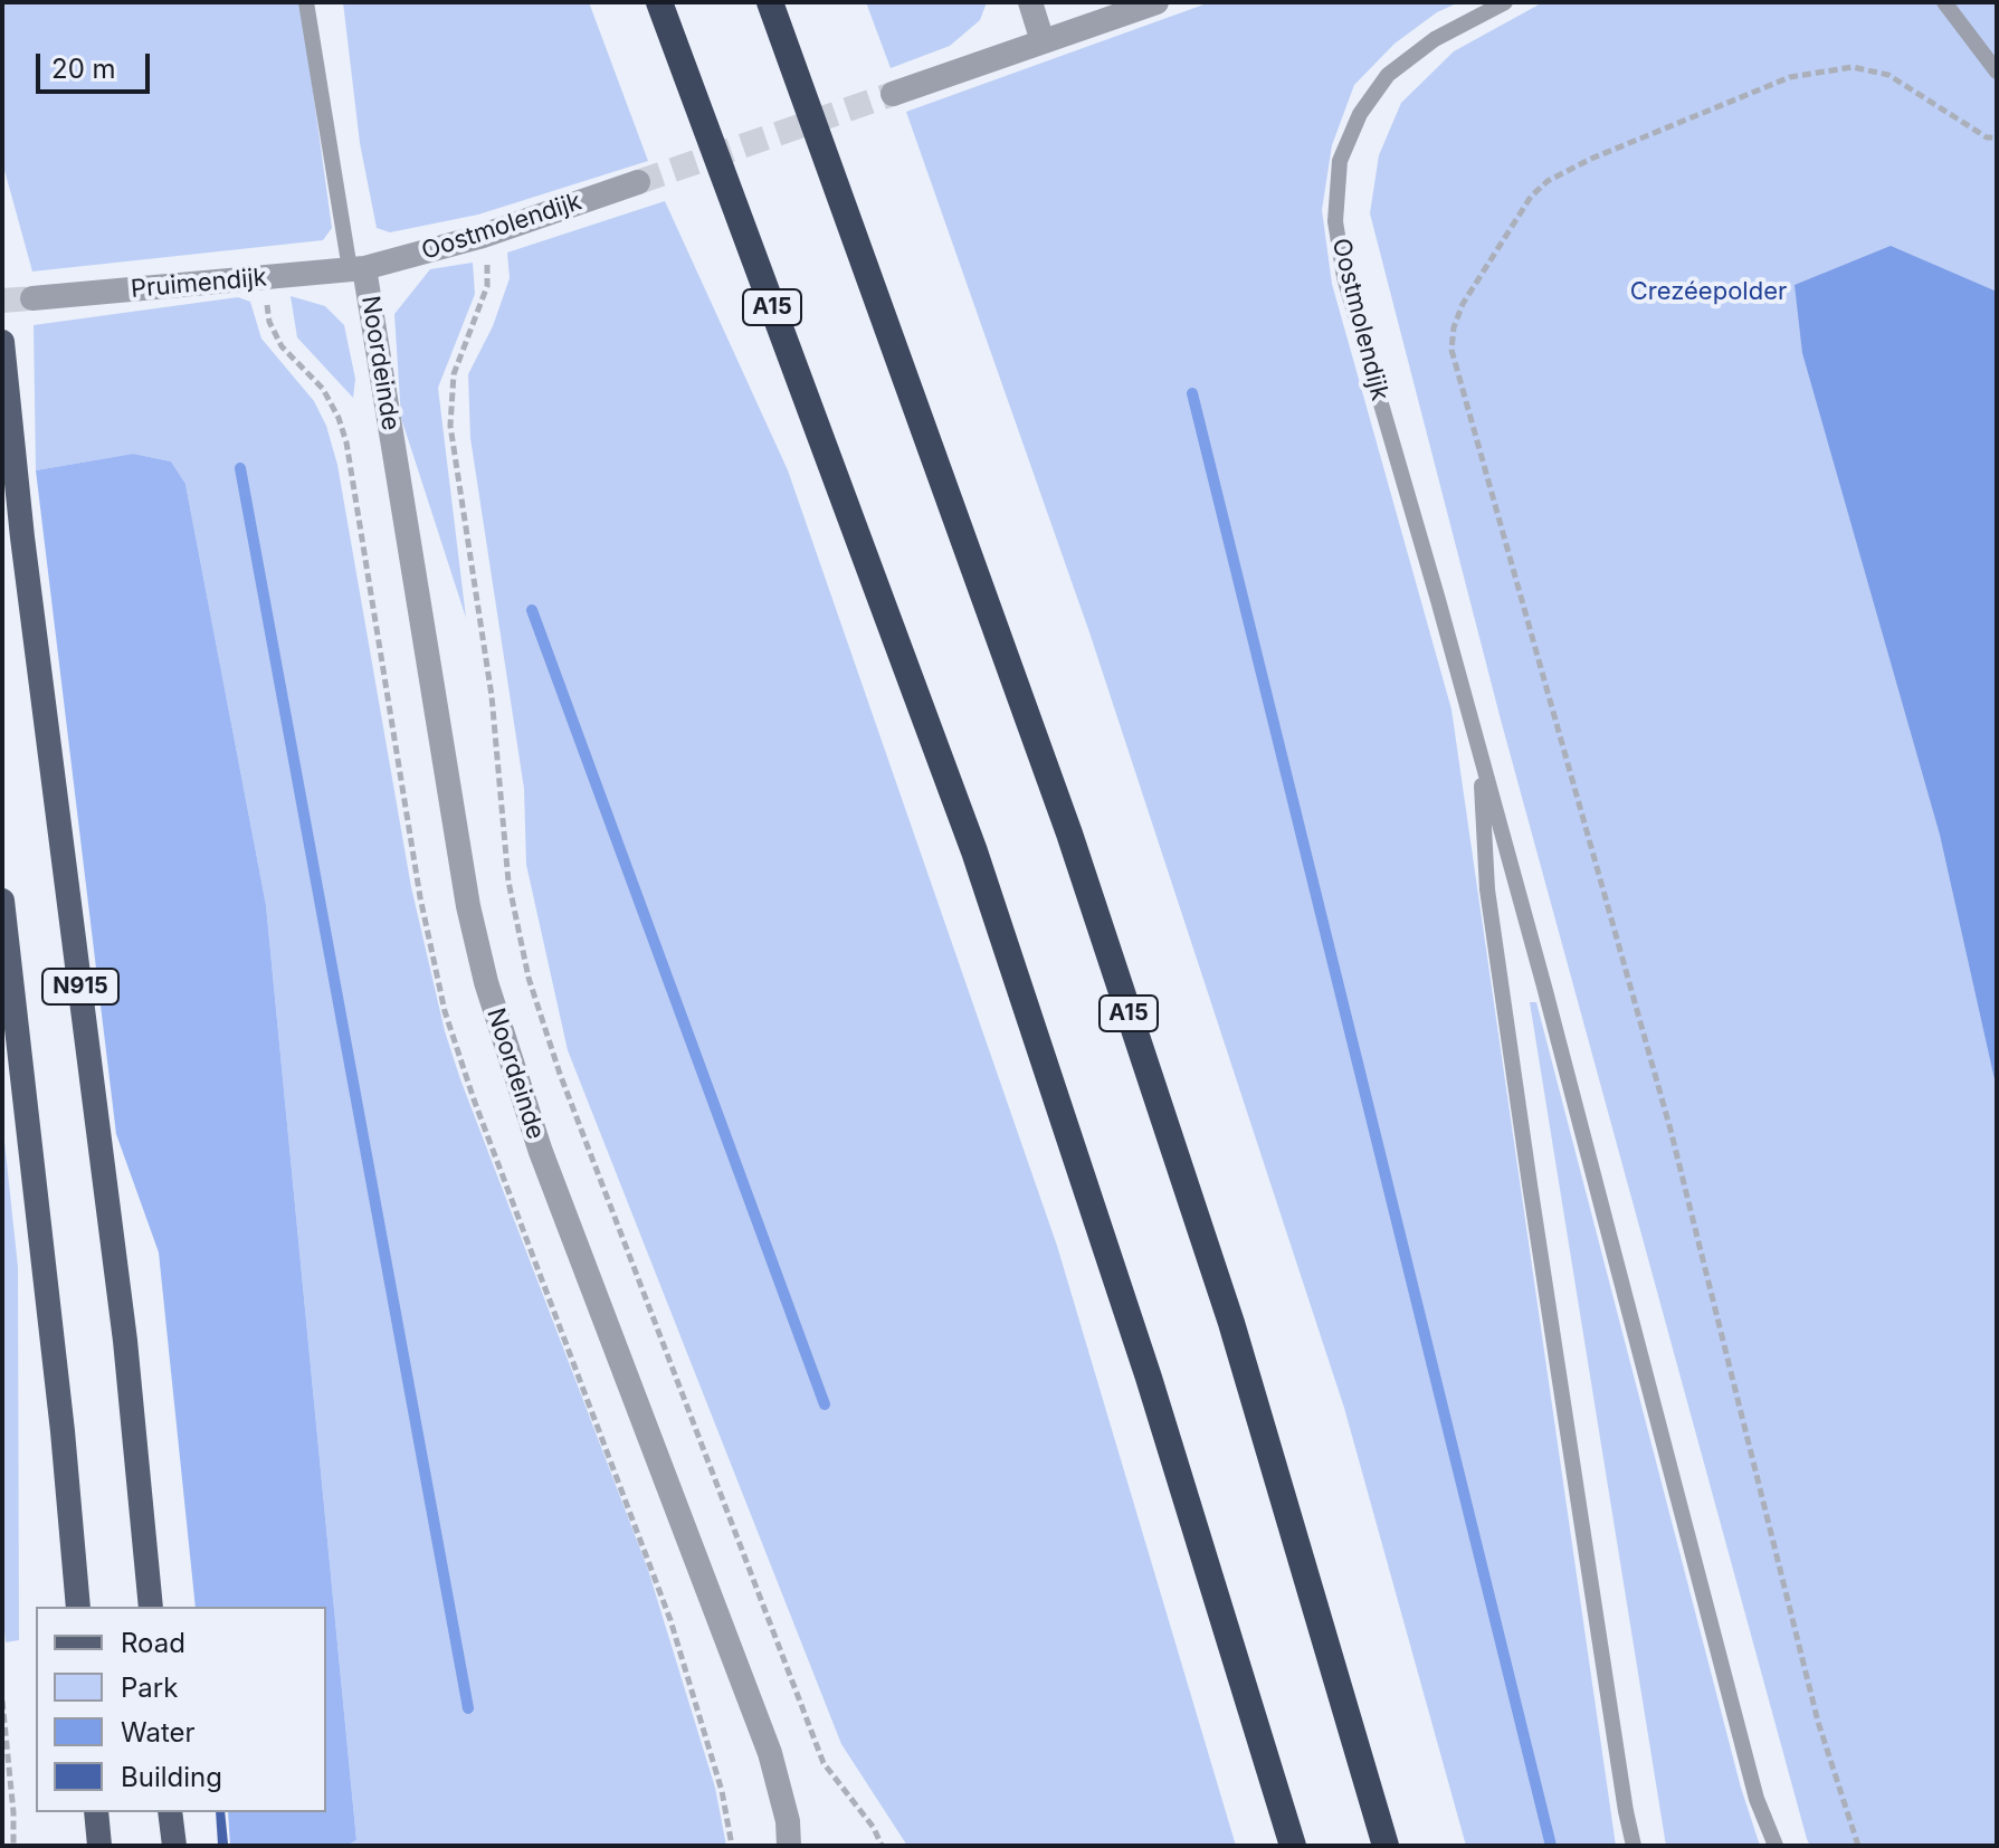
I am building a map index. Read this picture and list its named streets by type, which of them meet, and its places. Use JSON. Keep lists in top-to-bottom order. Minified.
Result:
{"streets":{"highway":["A15"],"main road":["N915"],"street":["Oostmolendijk","Pruimendijk","Noordeinde"]},"crossings":[["Oostmolendijk","Pruimendijk"],["Oostmolendijk","Noordeinde"],["Pruimendijk","Noordeinde"]],"parks":["Crezéepolder"],"legend":["Road","Park","Water","Building"],"scale_bar":"20 m"}
